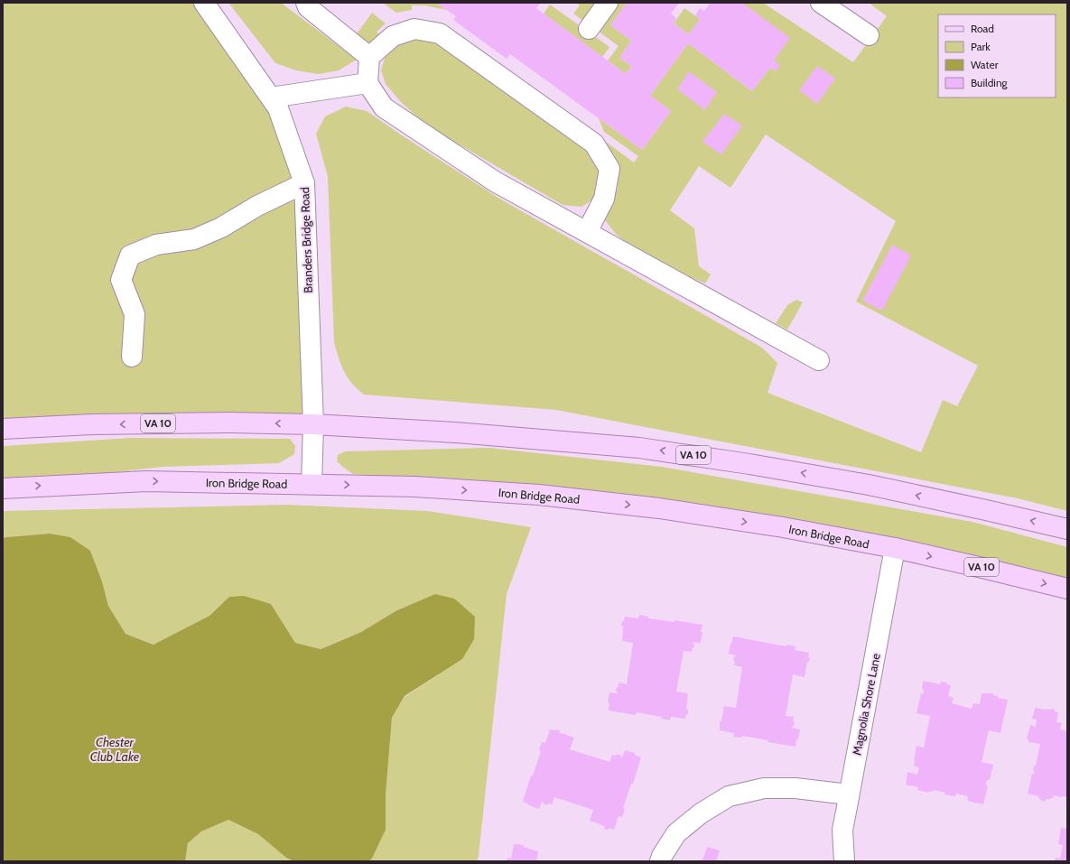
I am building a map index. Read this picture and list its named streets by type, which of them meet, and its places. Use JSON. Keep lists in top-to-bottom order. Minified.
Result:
{"streets":{"main road":["VA 10","Iron Bridge Road"],"street":["Branders Bridge Road","Magnolia Shore Lane"]},"crossings":[["Branders Bridge Road","VA 10"],["Branders Bridge Road","Iron Bridge Road"],["Iron Bridge Road","Magnolia Shore Lane"]],"water":["Chester Club Lake"],"legend":["Road","Park","Water","Building"]}
